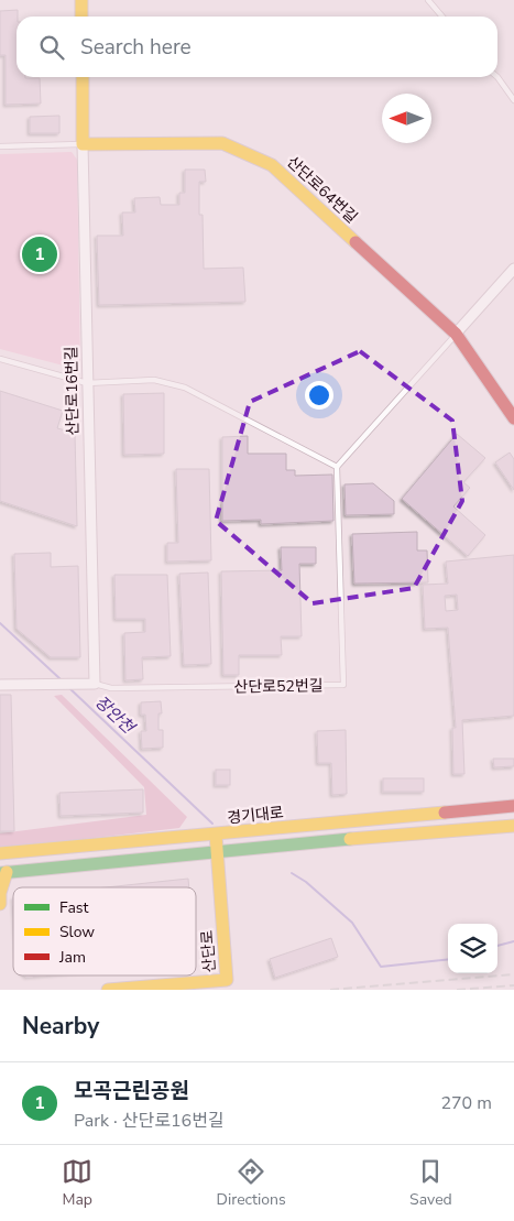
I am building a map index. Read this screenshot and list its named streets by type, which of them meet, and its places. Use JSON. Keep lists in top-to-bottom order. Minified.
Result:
{"streets":{"main road":["산단로64번길","산단로16번길","경기대로","산단로"],"lane":["산단로52번길"]},"crossings":[["산단로64번길","산단로16번길"],["산단로16번길","산단로52번길"],["경기대로","산단로"]],"water":["장안천"],"legend":["Fast","Slow","Jam"],"north":"left","page":{"search":"Search here","pins":"1","heading":"Nearby","list":[{"mark":"1","name":"모곡근린공원","note":"Park · 산단로16번길","value":"270 m"}],"nav":["Map","Directions","Saved"]}}
